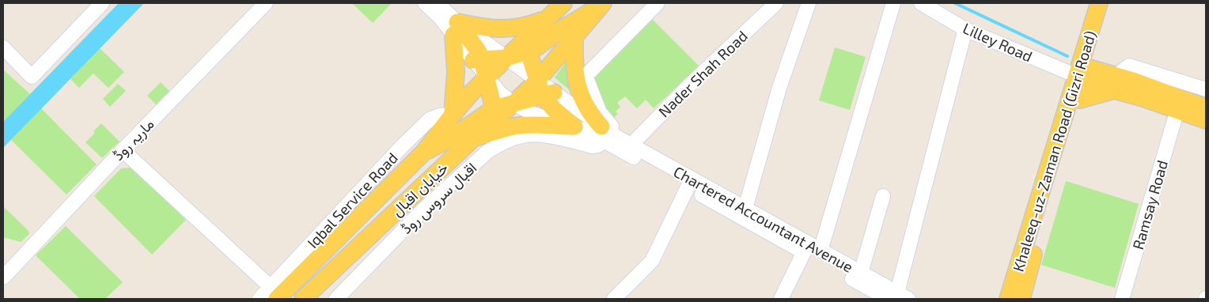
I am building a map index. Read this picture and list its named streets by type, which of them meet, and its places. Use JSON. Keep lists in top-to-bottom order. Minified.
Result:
{"streets":{"main road":["Lilley Road","Khaleeq-uz-Zaman Road (Gizri Road)","خیابان اقبال"],"street":["Nader Shah Road","ماریہ روڈ","اقبال سروس روڈ","Iqbal Service Road","Ramsay Road","Chartered Accountant Avenue"]},"crossings":[["Lilley Road","Khaleeq-uz-Zaman Road (Gizri Road)"],["Lilley Road","Ramsay Road"],["Nader Shah Road","Chartered Accountant Avenue"],["خیابان اقبال","Iqbal Service Road"]]}
